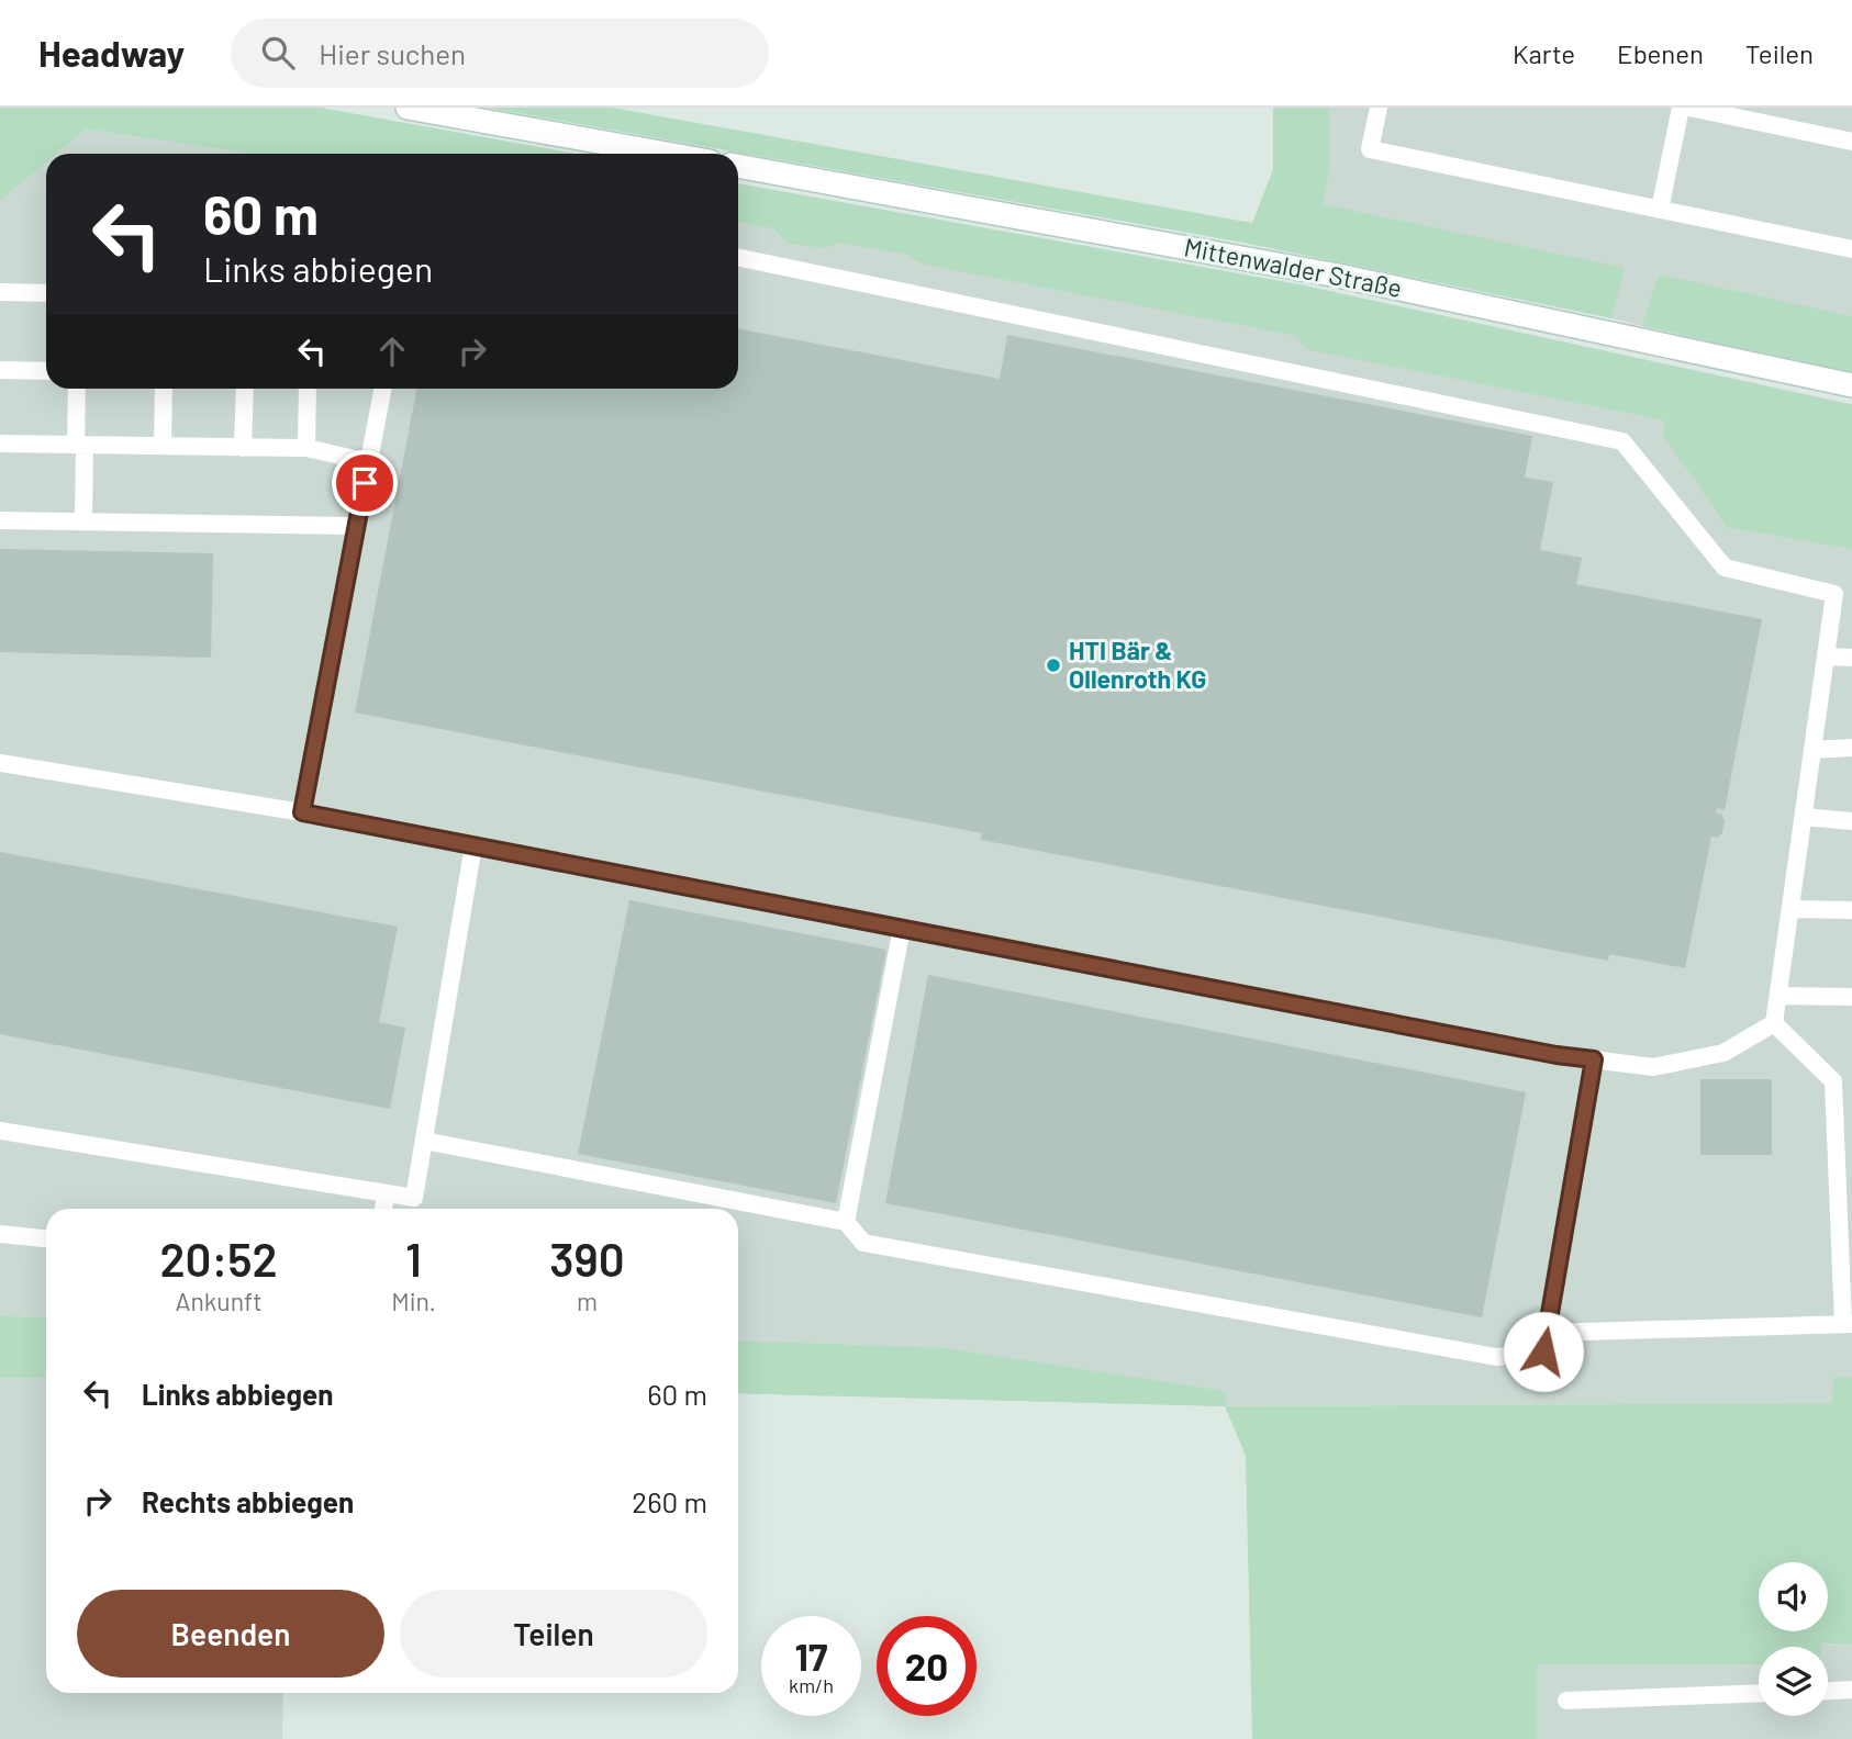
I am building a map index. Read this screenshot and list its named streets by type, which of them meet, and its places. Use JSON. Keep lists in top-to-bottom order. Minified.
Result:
{"streets":{"street":["Mittenwalder Straße"]},"places":["HTI Bär & Ollenroth KG"],"page":{"header":"Headway","search":"Hier suchen","nav":["Karte","Ebenen","Teilen"],"turn":["60 m","Links abbiegen"],"eta":["20:52","Ankunft","1","Min.","390","m"],"list":[{"name":"Links abbiegen","value":"60 m"},{"name":"Rechts abbiegen","value":"260 m"}],"buttons":["Beenden","Teilen"],"speed":"17 km/h","limit":"20"}}
